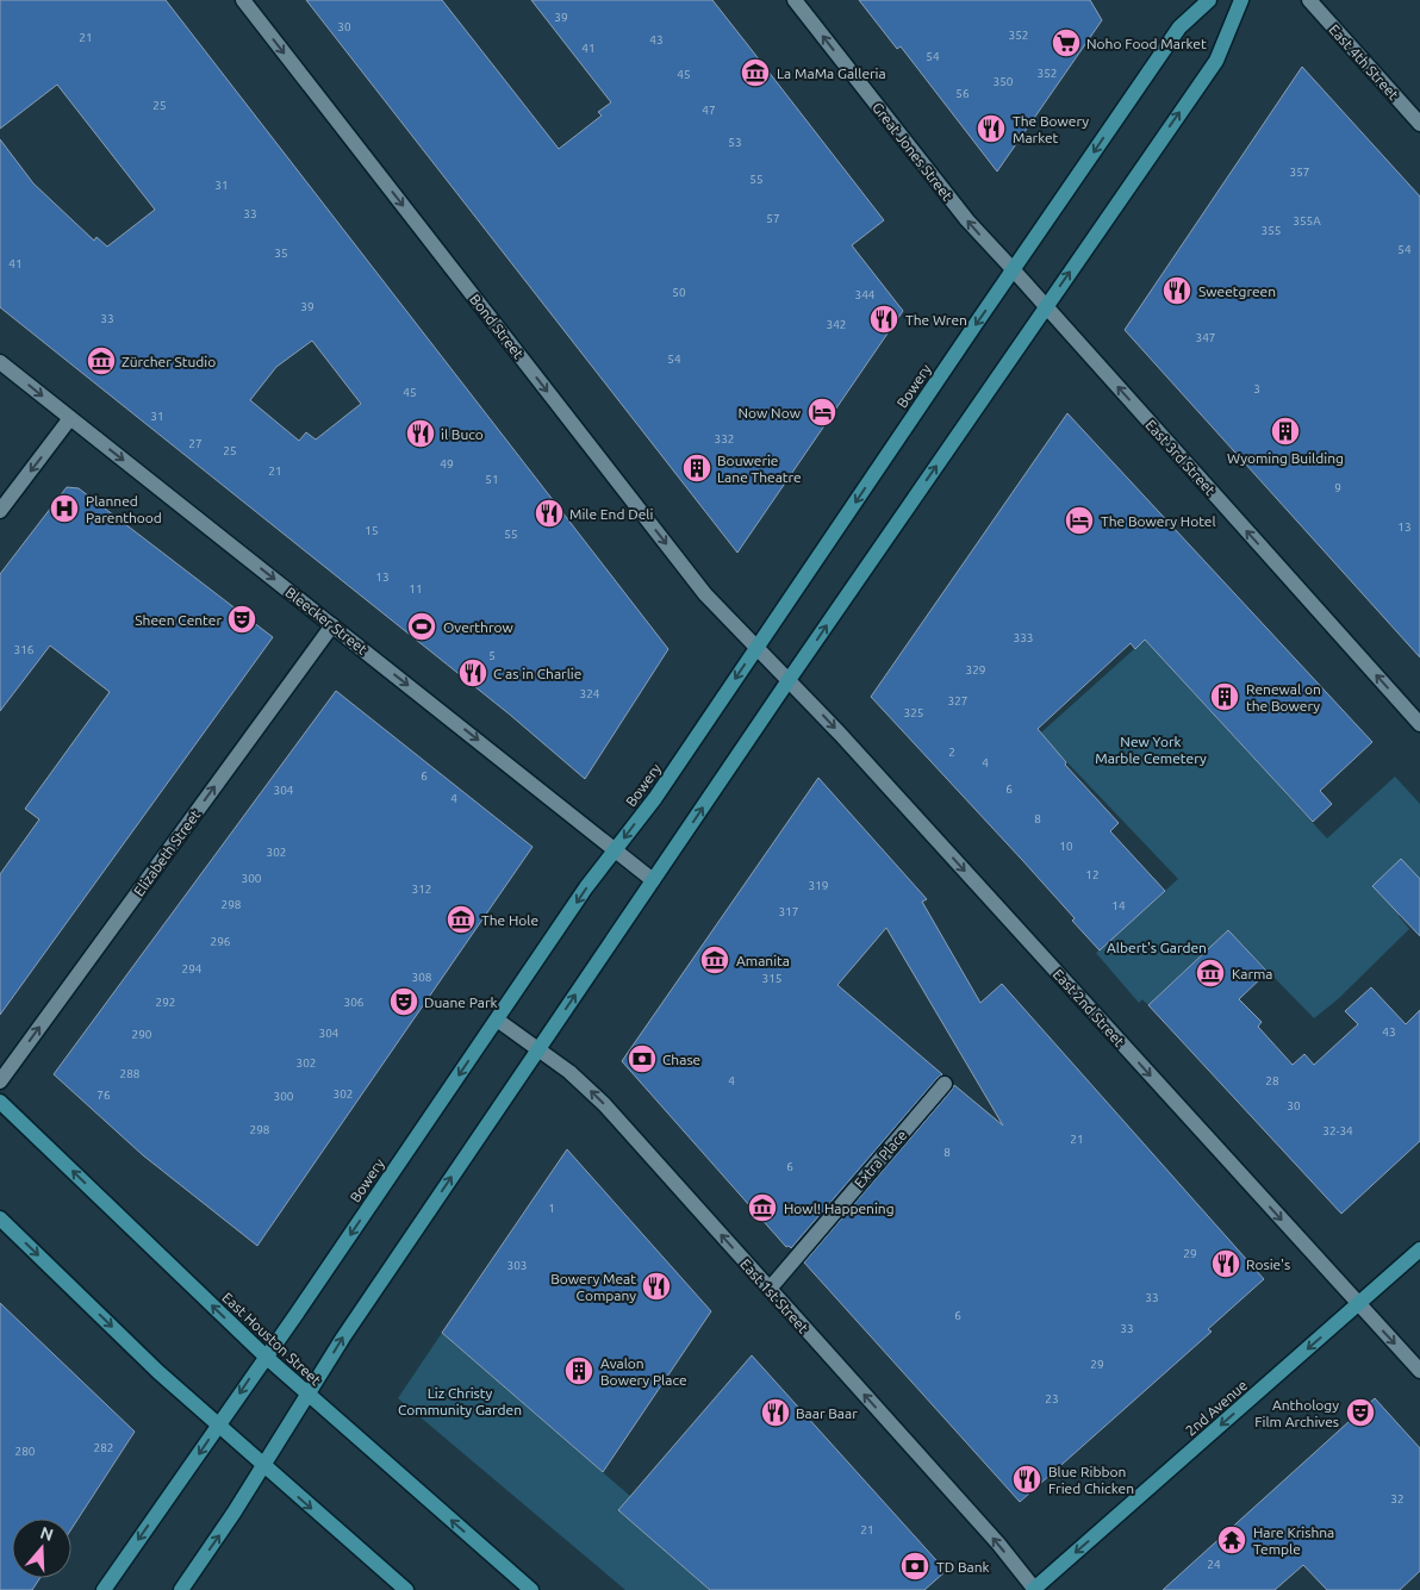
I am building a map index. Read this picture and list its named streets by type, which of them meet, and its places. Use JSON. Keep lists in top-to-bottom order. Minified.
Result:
{"streets":{"main road":["Bowery","East Houston Street","2nd Avenue"],"street":["East 4th Street","Great Jones Street","Bond Street","East 3rd Street","Bleecker Street","Elizabeth Street","East 2nd Street","Extra Place","East 1st Street"]},"crossings":[["Great Jones Street","Bowery"],["Great Jones Street","East 3rd Street"],["Bond Street","Bowery"],["Bond Street","East 2nd Street"],["Bowery","East 3rd Street"],["Bowery","Bleecker Street"],["Bowery","East 2nd Street"],["Bowery","East 1st Street"],["Bowery","East Houston Street"],["Bleecker Street","Elizabeth Street"],["East 2nd Street","2nd Avenue"],["Extra Place","East 1st Street"],["East 1st Street","2nd Avenue"]],"one_way":["Great Jones Street","Bond Street","East 3rd Street","Bleecker Street","Elizabeth Street","East 2nd Street","East 1st Street","2nd Avenue"],"parks":["New York Marble Cemetery","Albert's Garden","Liz Christy Community Garden"],"places":{"supermarket":["Noho Food Market"],"museum":["La MaMa Galleria","Zürcher Studio","The Hole","Amanita","Karma","Howl! Happening"],"restaurant":["The Bowery Market","Sweetgreen","The Wren","il Buco","Mile End Deli","C as in Charlie","Rosie's","Bowery Meat Company","Baar Baar","Blue Ribbon Fried Chicken"],"hotel":["Now Now","The Bowery Hotel"],"building":["Wyoming Building","Bouwerie Lane Theatre","Renewal on the Bowery","Avalon Bowery Place"],"hospital":["Planned Parenthood"],"theatre":["Sheen Center","Duane Park","Anthology Film Archives"],"sports":["Overthrow"],"bank":["Chase","TD Bank"],"temple":["Hare Krishna Temple"]},"house_numbers":["39","30","352","21","43","41","54","352","45","350","56","25","47","53","357","55","31","33","57","355A","355","54","35","41","50","344","39","33","342","347","54","3","45","31","332","27","25","49","21","51","9","13","15","55","13","11","333","316","5","329","324","327","325","2","4","6","6","304","4","8","10","302","12","300","319","312","298","14","317","296","294","308","315","292","306","43","304","290","302","288","4","28","302","76","300","30","298","32-34","21","8","6","1","29","303","33","6","33","29","23","282","280","32","21","24"],"north":"top"}
